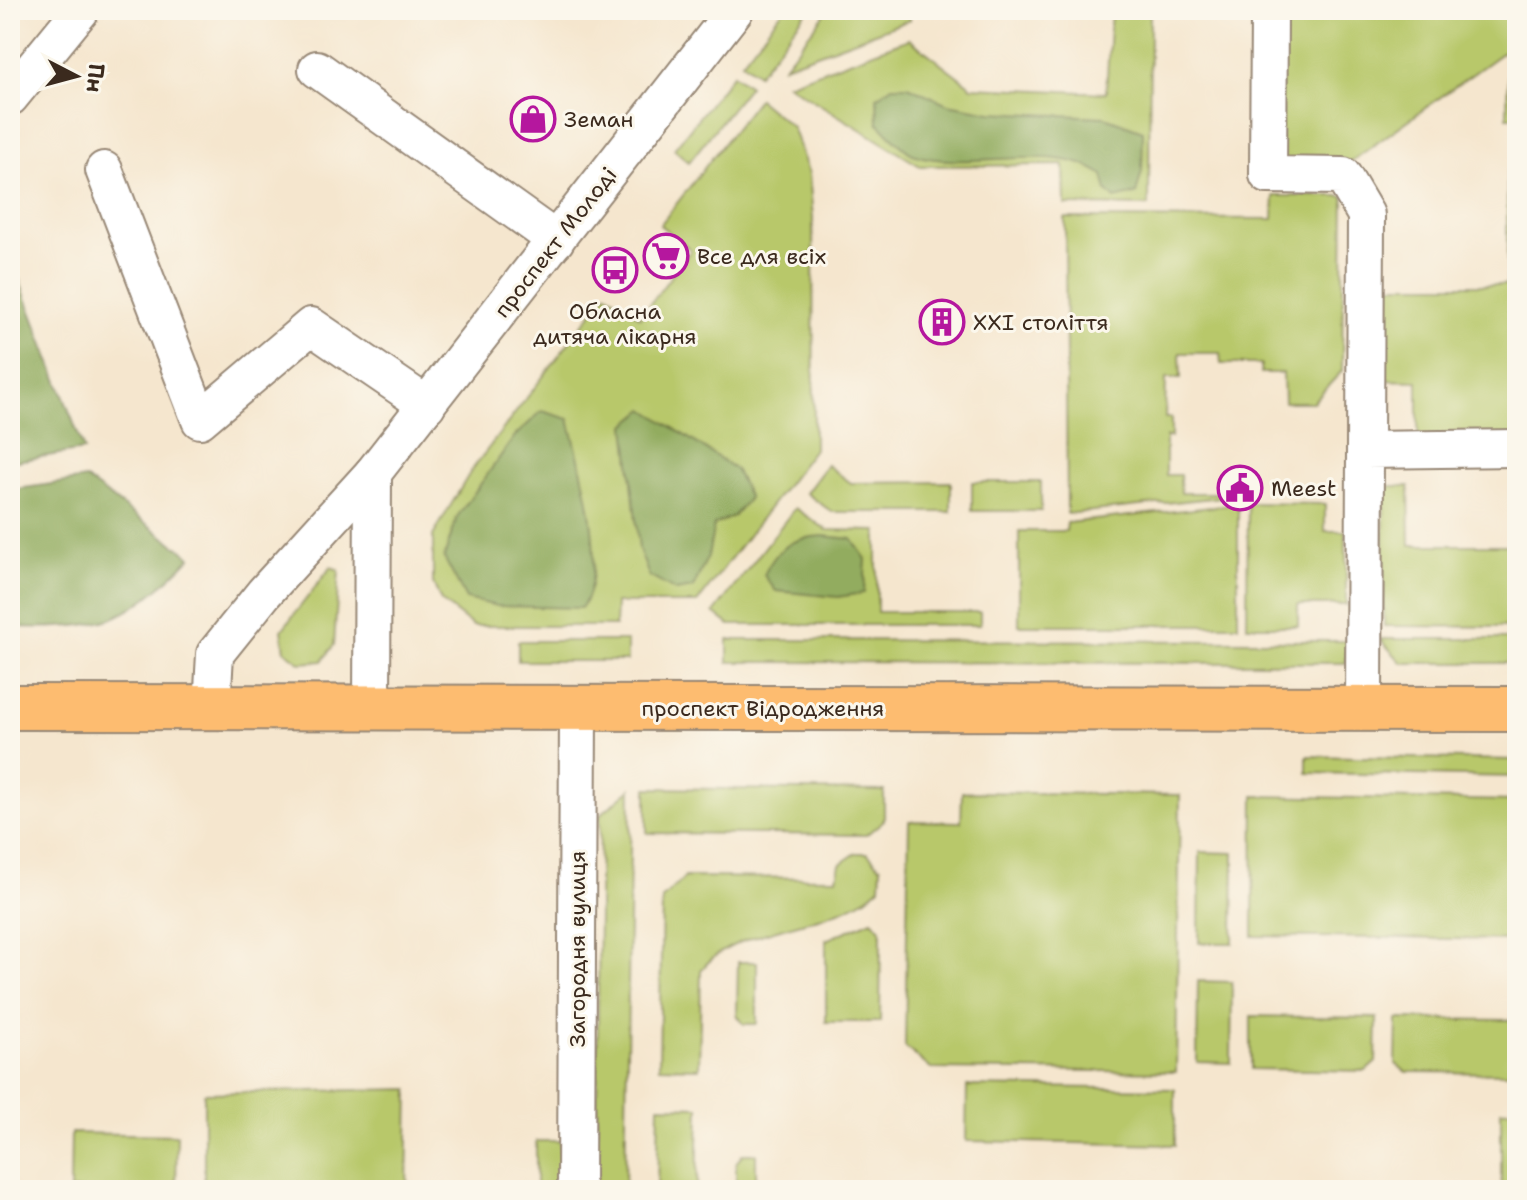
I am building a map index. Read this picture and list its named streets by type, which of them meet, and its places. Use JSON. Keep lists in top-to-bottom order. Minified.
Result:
{"streets":{"main road":["проспект Відродження"],"street":["проспект Молоді","Загородня вулиця"]},"crossings":[["проспект Молоді","проспект Відродження"],["проспект Відродження","Загородня вулиця"]],"places":{"shop":["Земан"],"supermarket":["Все для всіх"],"bus stop":["Обласна дитяча лікарня"],"building":["ХХІ століття"],"public building":["Meest"]},"north":"right"}
